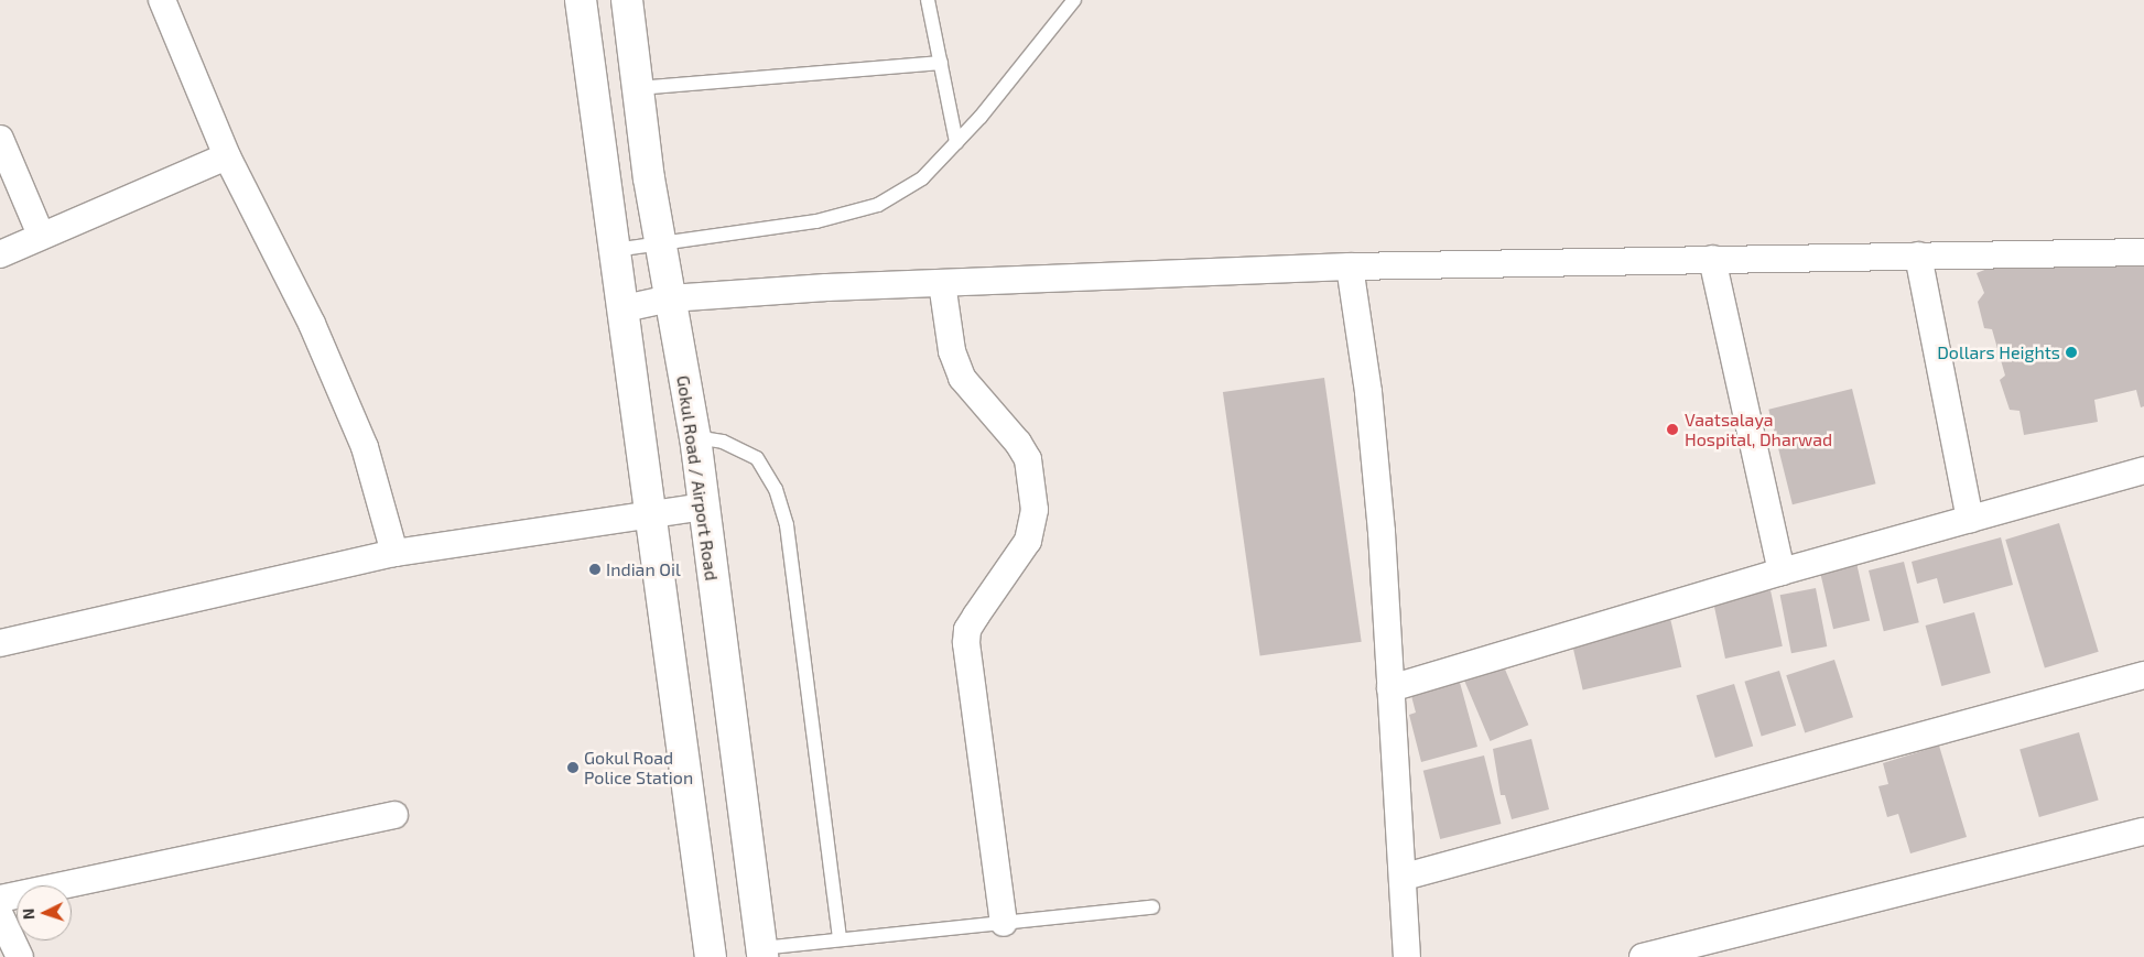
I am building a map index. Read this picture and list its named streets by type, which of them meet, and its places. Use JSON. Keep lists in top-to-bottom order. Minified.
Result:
{"streets":{"main road":["Gokul Road / Airport Road"]},"places":["Dollars Heights","Vaatsalaya Hospital, Dharwad","Indian Oil","Gokul Road Police Station"],"north":"left"}
